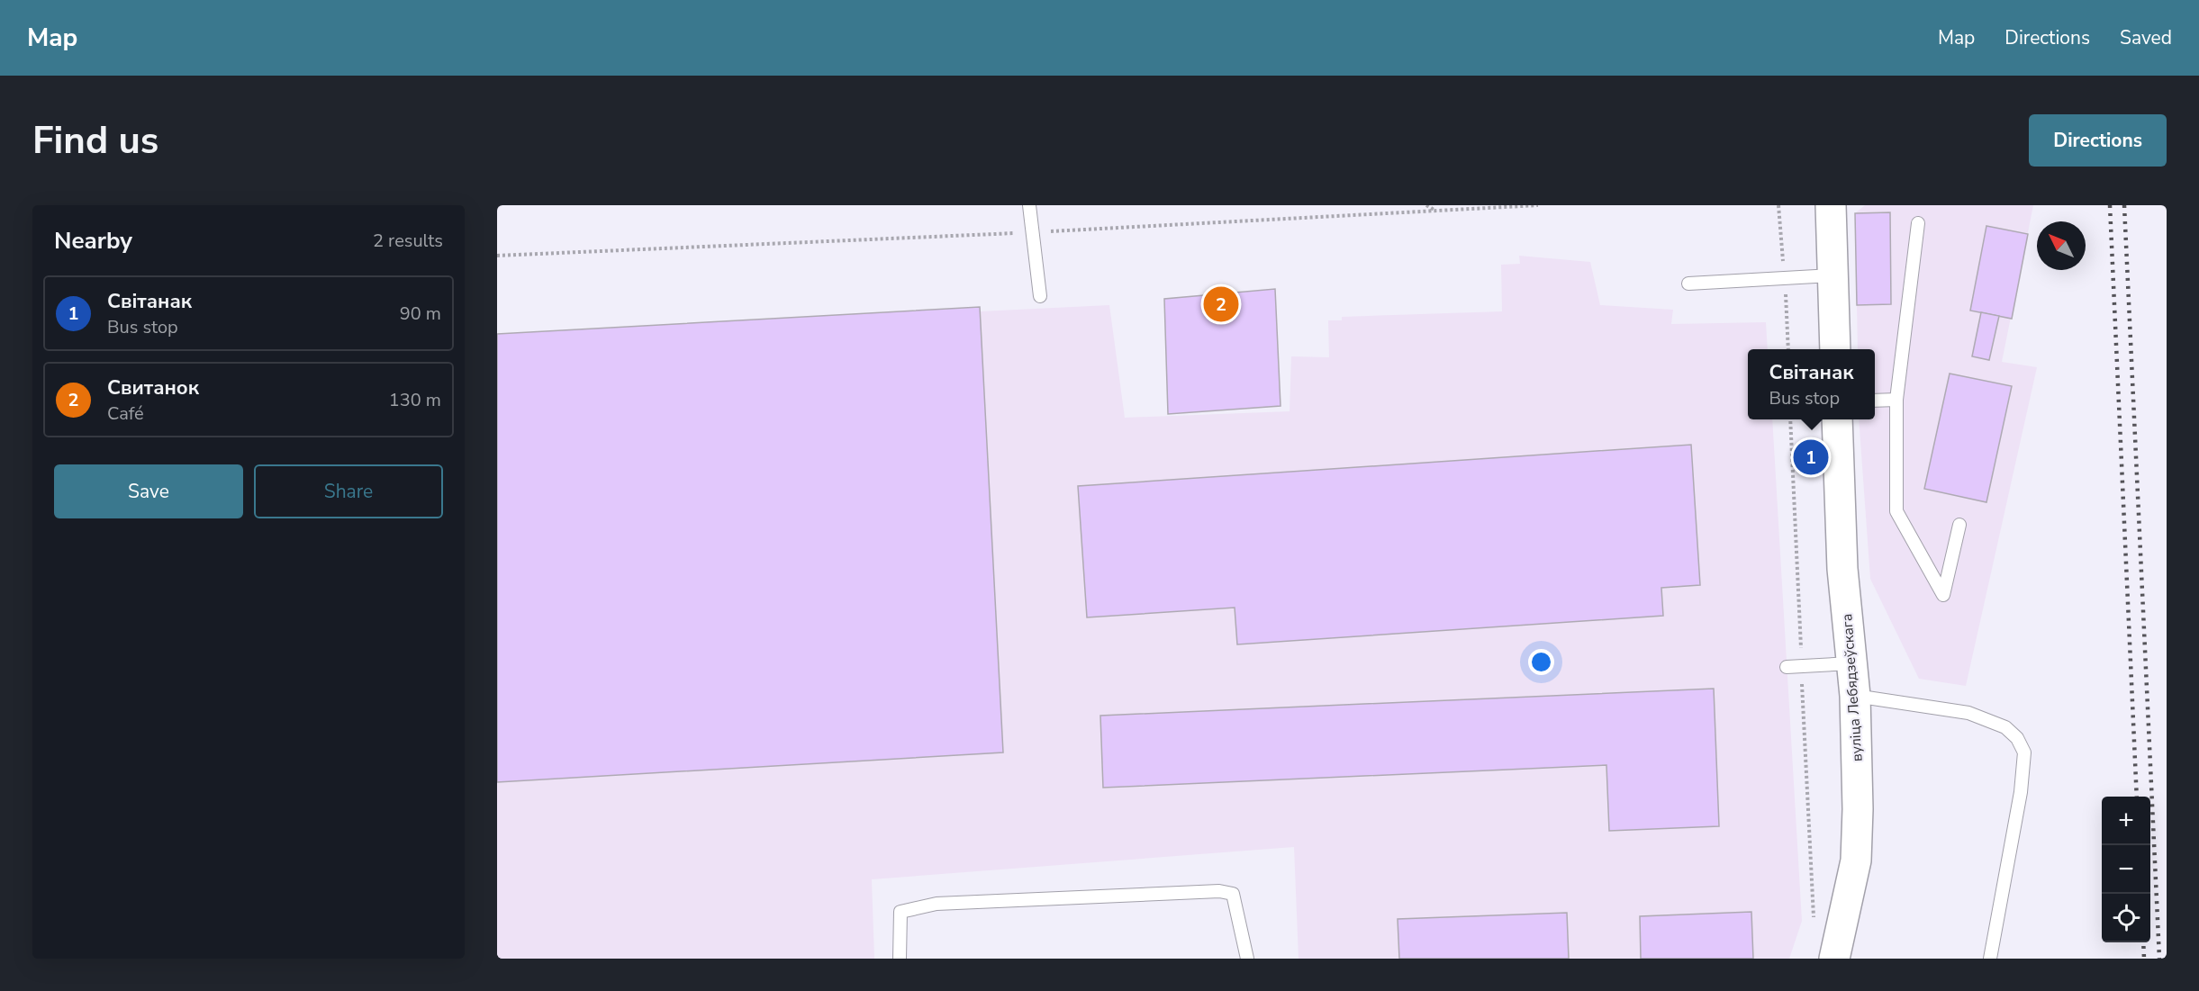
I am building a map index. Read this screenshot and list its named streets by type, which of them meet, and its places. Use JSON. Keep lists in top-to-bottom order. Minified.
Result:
{"streets":{"main road":["вуліца Лебядзеўскага"]},"north":"top left","page":{"header":"Map","nav":["Map","Directions","Saved"],"buttons":["Directions",["Save","Share"]],"title":"Find us","heading":["Nearby","2 results"],"list":[{"mark":"1","name":"Світанак","note":"Bus stop","value":"90 m"},{"mark":"2","name":"Свитанок","note":"Café","value":"130 m"}],"pins":["2","1"],"popup":["Світанак","Bus stop"],"map_buttons":["+","−"]}}
